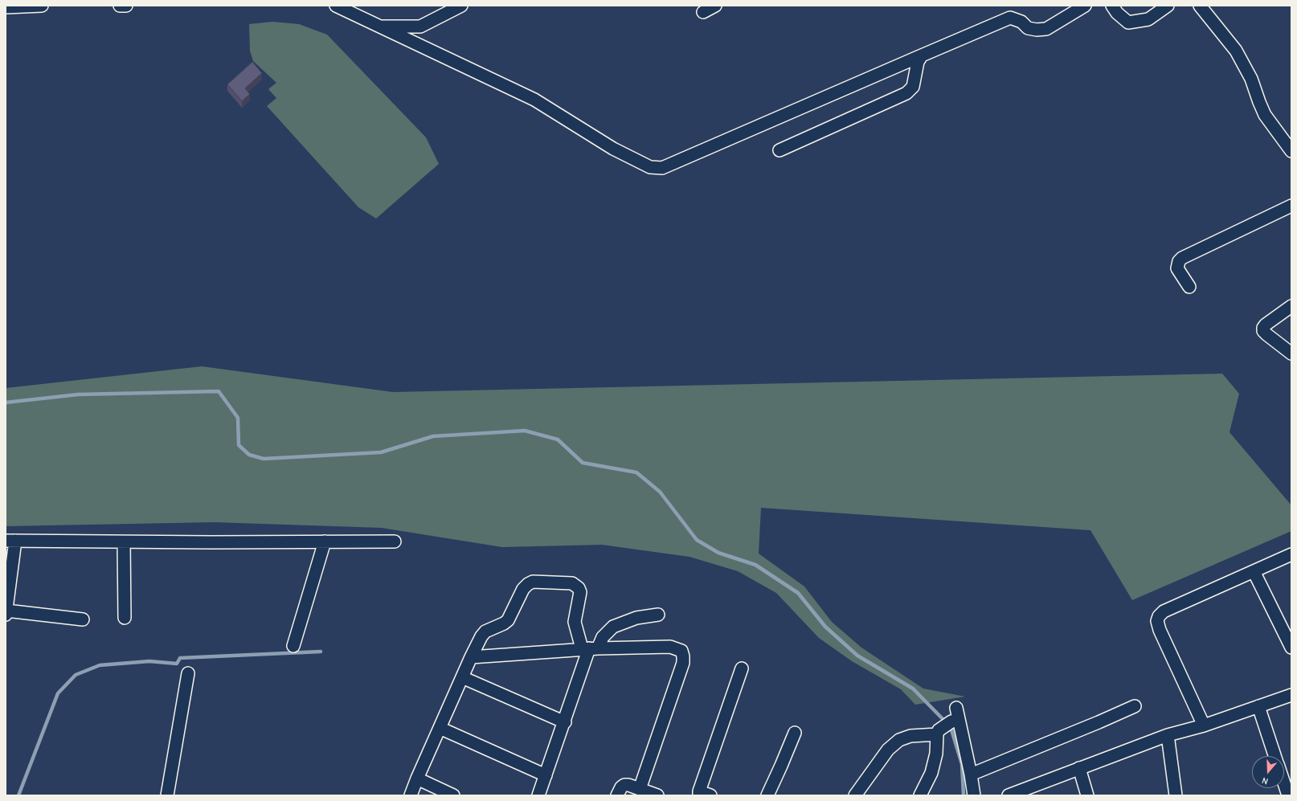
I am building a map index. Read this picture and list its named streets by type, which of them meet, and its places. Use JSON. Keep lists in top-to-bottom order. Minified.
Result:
{"north":"bottom"}
